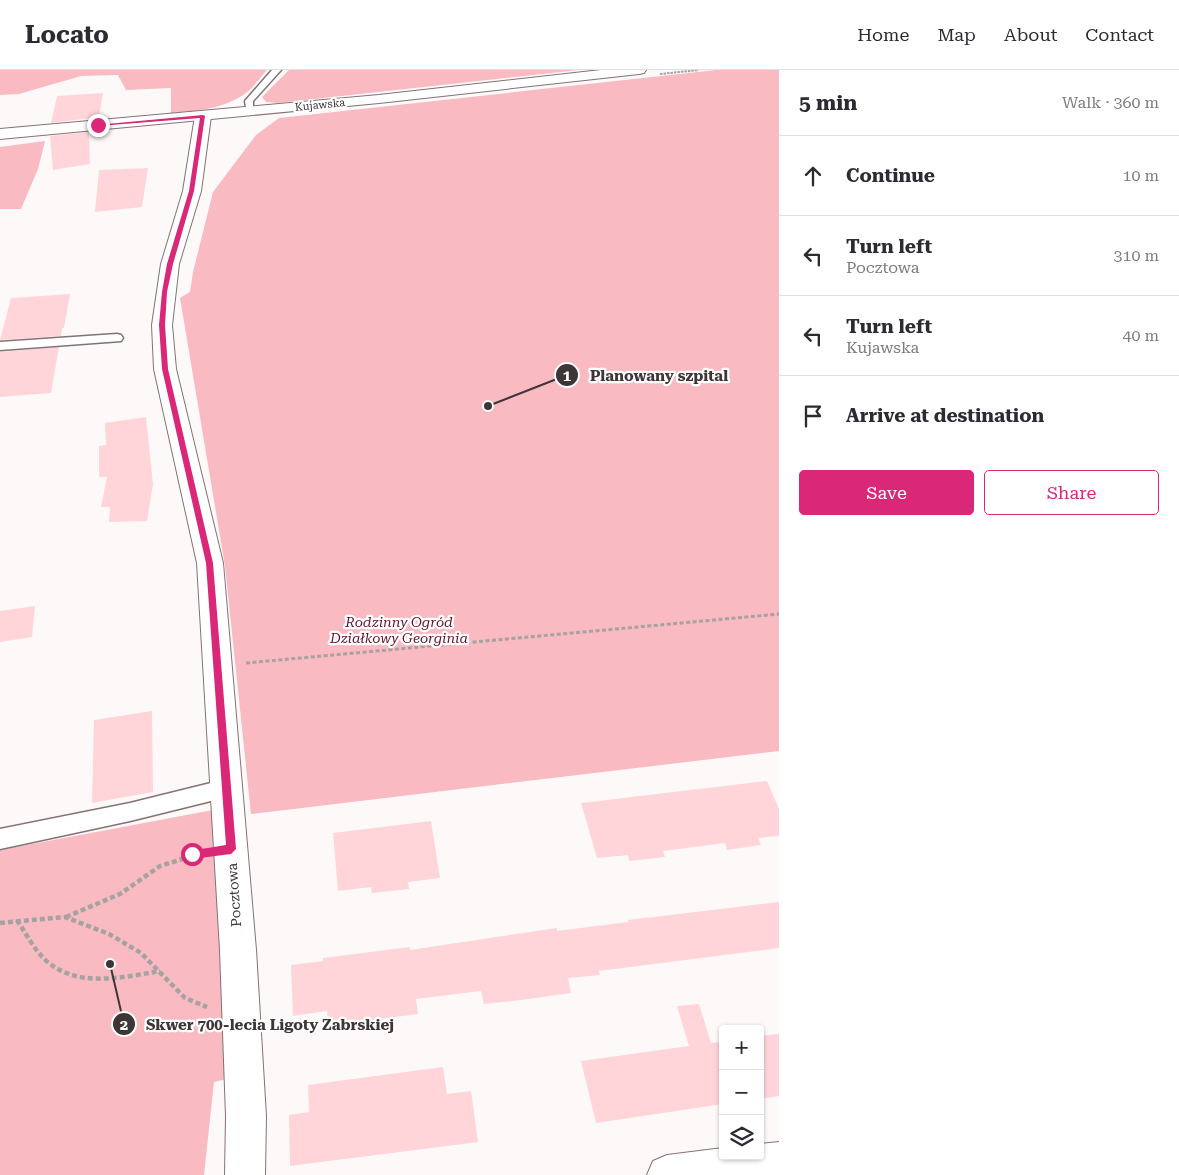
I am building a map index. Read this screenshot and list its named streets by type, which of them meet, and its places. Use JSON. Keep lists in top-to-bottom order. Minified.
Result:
{"streets":{"street":["Kujawska","Pocztowa"]},"crossings":[["Kujawska","Pocztowa"]],"parks":["Rodzinny Ogród Działkowy Georginia"],"places":["Planowany szpital","Skwer 700-lecia Ligoty Zabrskiej"],"page":{"header":"Locato","nav":["Home","Map","About","Contact"],"heading":["5 min","Walk · 360 m"],"list":[["Continue","10 m"],["Turn left","Pocztowa","310 m"],["Turn left","Kujawska","40 m"],"Arrive at destination"],"buttons":["Save","Share"],"map_buttons":["+","−"]}}
